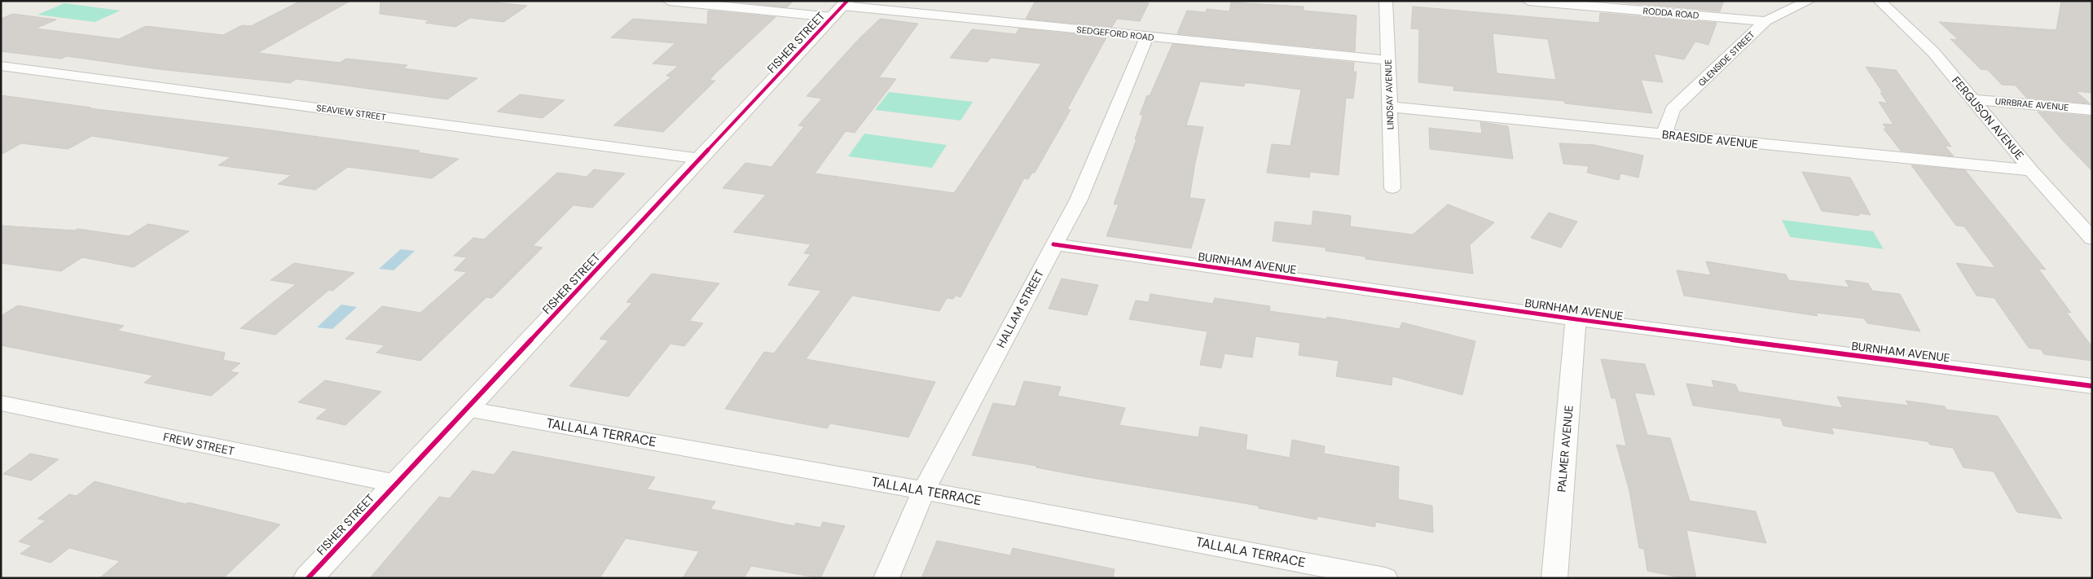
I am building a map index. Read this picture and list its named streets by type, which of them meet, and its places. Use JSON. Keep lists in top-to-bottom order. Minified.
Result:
{"streets":{"street":["RODDA ROAD","SEDGEFORD ROAD","FISHER STREET","GLENSIDE STREET","LINDSAY AVENUE","URRBRAE AVENUE","SEAVIEW STREET","FERGUSON AVENUE","BRAESIDE AVENUE","BURNHAM AVENUE","HALLAM STREET","TALLALA TERRACE","FREW STREET","PALMER AVENUE"]},"crossings":[["RODDA ROAD","GLENSIDE STREET"],["SEDGEFORD ROAD","FISHER STREET"],["SEDGEFORD ROAD","LINDSAY AVENUE"],["SEDGEFORD ROAD","HALLAM STREET"],["FISHER STREET","SEAVIEW STREET"],["FISHER STREET","TALLALA TERRACE"],["FISHER STREET","FREW STREET"],["GLENSIDE STREET","BRAESIDE AVENUE"],["LINDSAY AVENUE","BRAESIDE AVENUE"],["URRBRAE AVENUE","FERGUSON AVENUE"],["FERGUSON AVENUE","BRAESIDE AVENUE"],["BURNHAM AVENUE","HALLAM STREET"],["BURNHAM AVENUE","PALMER AVENUE"],["HALLAM STREET","TALLALA TERRACE"]]}
